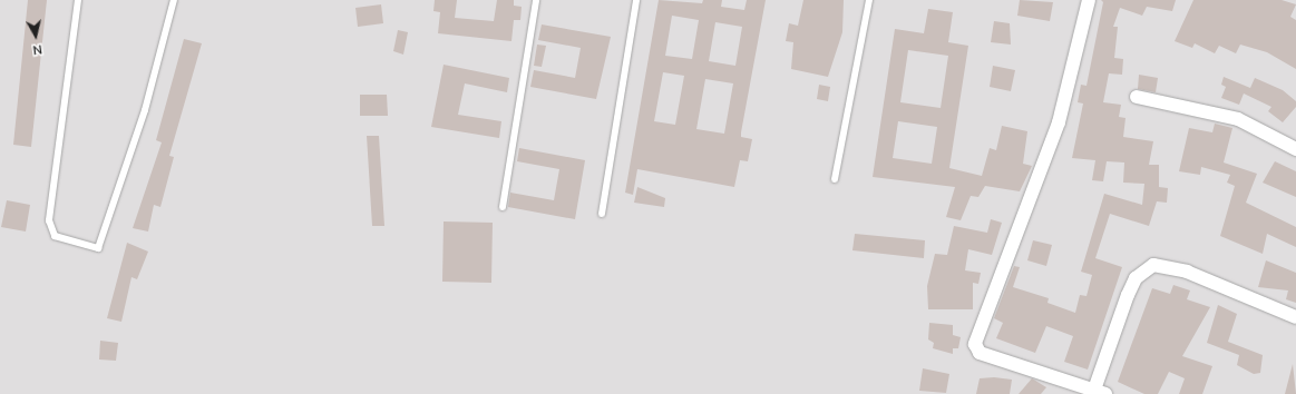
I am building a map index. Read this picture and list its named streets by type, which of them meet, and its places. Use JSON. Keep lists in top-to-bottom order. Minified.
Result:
{"north":"bottom"}
